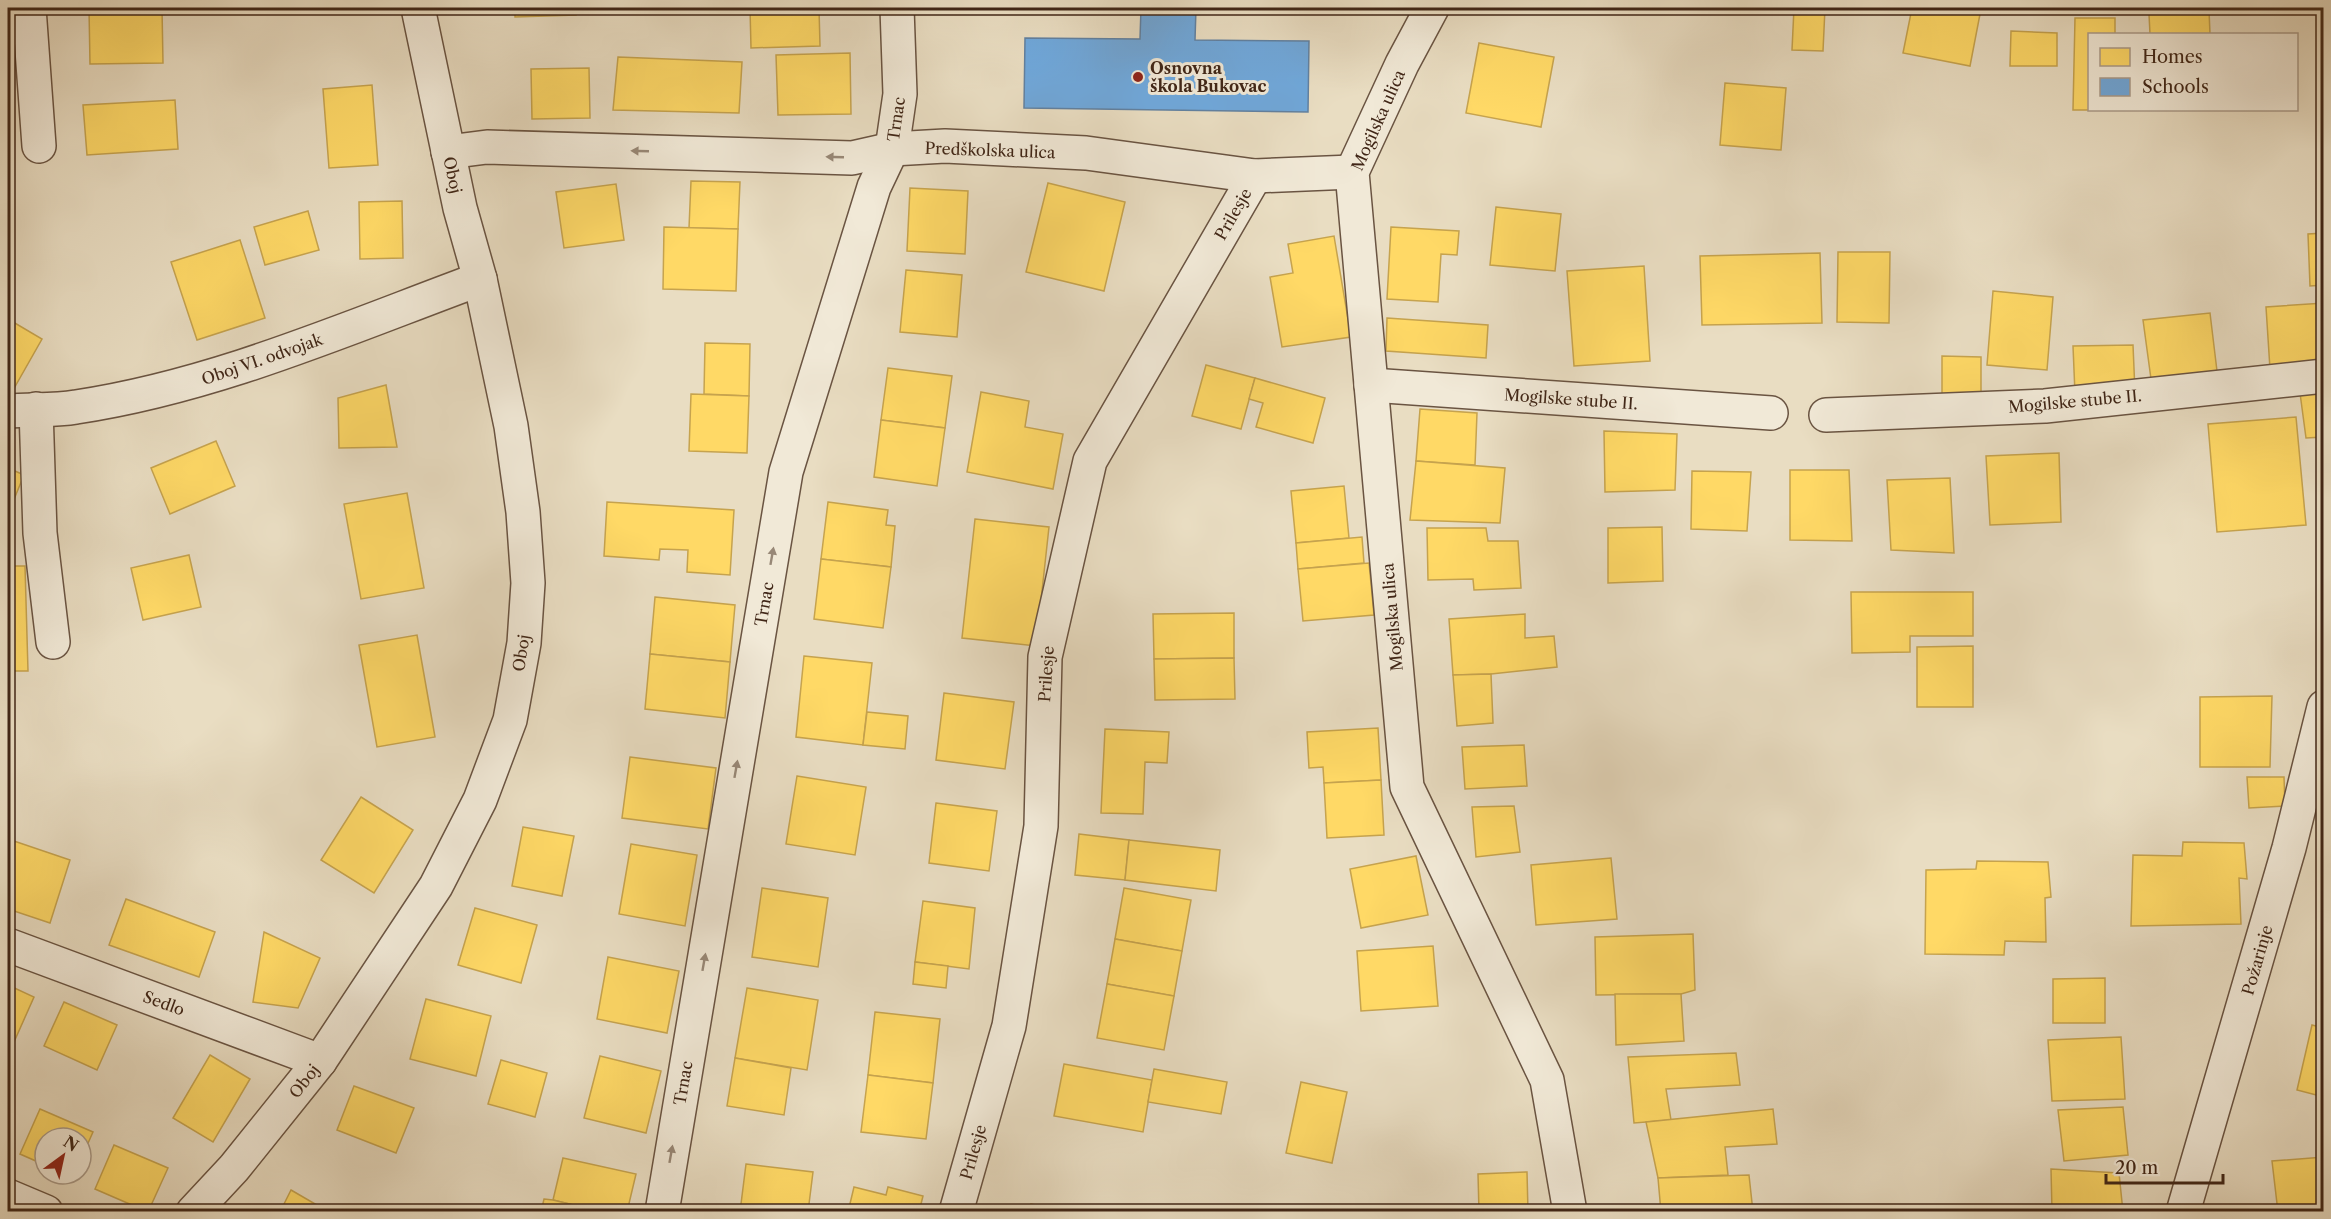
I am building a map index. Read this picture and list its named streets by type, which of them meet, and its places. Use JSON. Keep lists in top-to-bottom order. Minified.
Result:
{"streets":{"street":["Trnac","Mogilska ulica","Predškolska ulica","Oboj","Prilesje","Oboj VI. odvojak","Mogilske stube II.","Požarinje","Sedlo"]},"crossings":[["Trnac","Predškolska ulica"],["Mogilska ulica","Predškolska ulica"],["Mogilska ulica","Mogilske stube II."],["Predškolska ulica","Oboj"],["Predškolska ulica","Prilesje"],["Oboj","Oboj VI. odvojak"],["Oboj","Sedlo"]],"one_way":["Trnac","Predškolska ulica"],"places":["Osnovna škola Bukovac"],"legend":["Homes","Schools"],"scale_bar":"20 m","north":"top right"}
